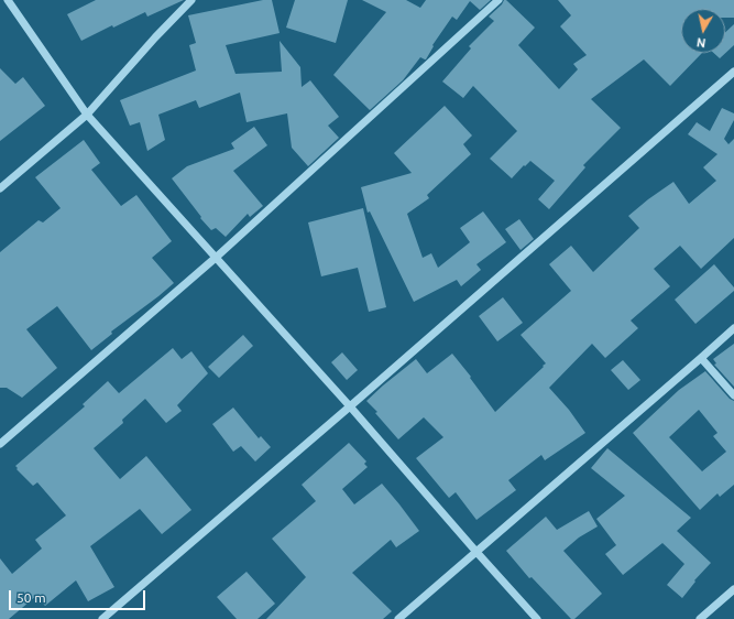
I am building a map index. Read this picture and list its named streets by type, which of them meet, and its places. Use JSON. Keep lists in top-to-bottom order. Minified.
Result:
{"scale_bar":"50 m","north":"bottom"}
